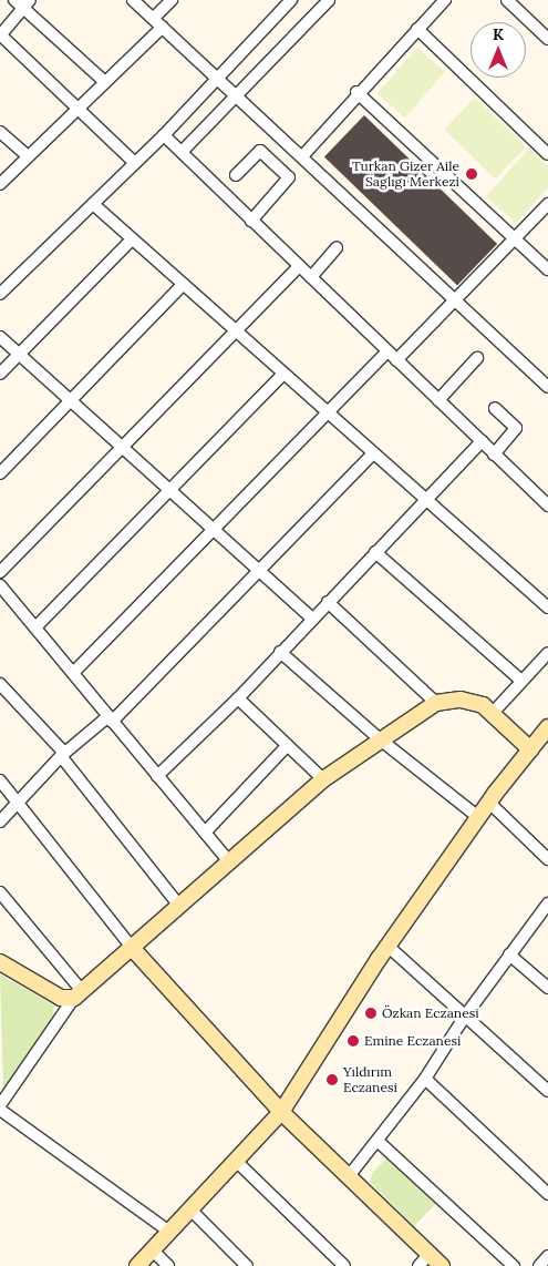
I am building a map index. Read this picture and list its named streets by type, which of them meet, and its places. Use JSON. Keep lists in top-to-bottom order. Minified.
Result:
{"places":["Turkan Gizer Aile Saglıgı Merkezi","Özkan Eczanesi","Emine Eczanesi","Yıldırım Eczanesi"],"north":"top"}
